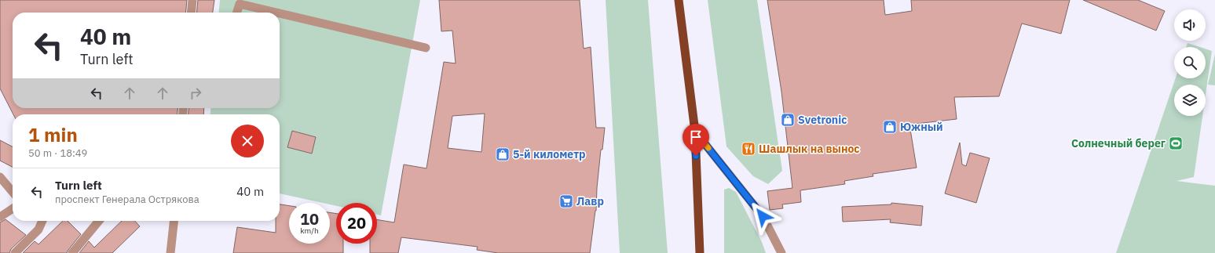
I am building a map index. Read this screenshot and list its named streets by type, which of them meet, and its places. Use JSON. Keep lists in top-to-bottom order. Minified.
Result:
{"places":{"shop":["Svetronic","Южный","5-й километр"],"sports":["Солнечный берег"],"restaurant":["Шашлык на вынос"],"supermarket":["Лавр"]},"page":{"turn":["40 m","Turn left"],"heading":["1 min","50 m · 18:49"],"list":[{"name":"Turn left","note":"проспект Генерала Острякова","value":"40 m"}],"speed":"10 km/h","limit":"20"}}
